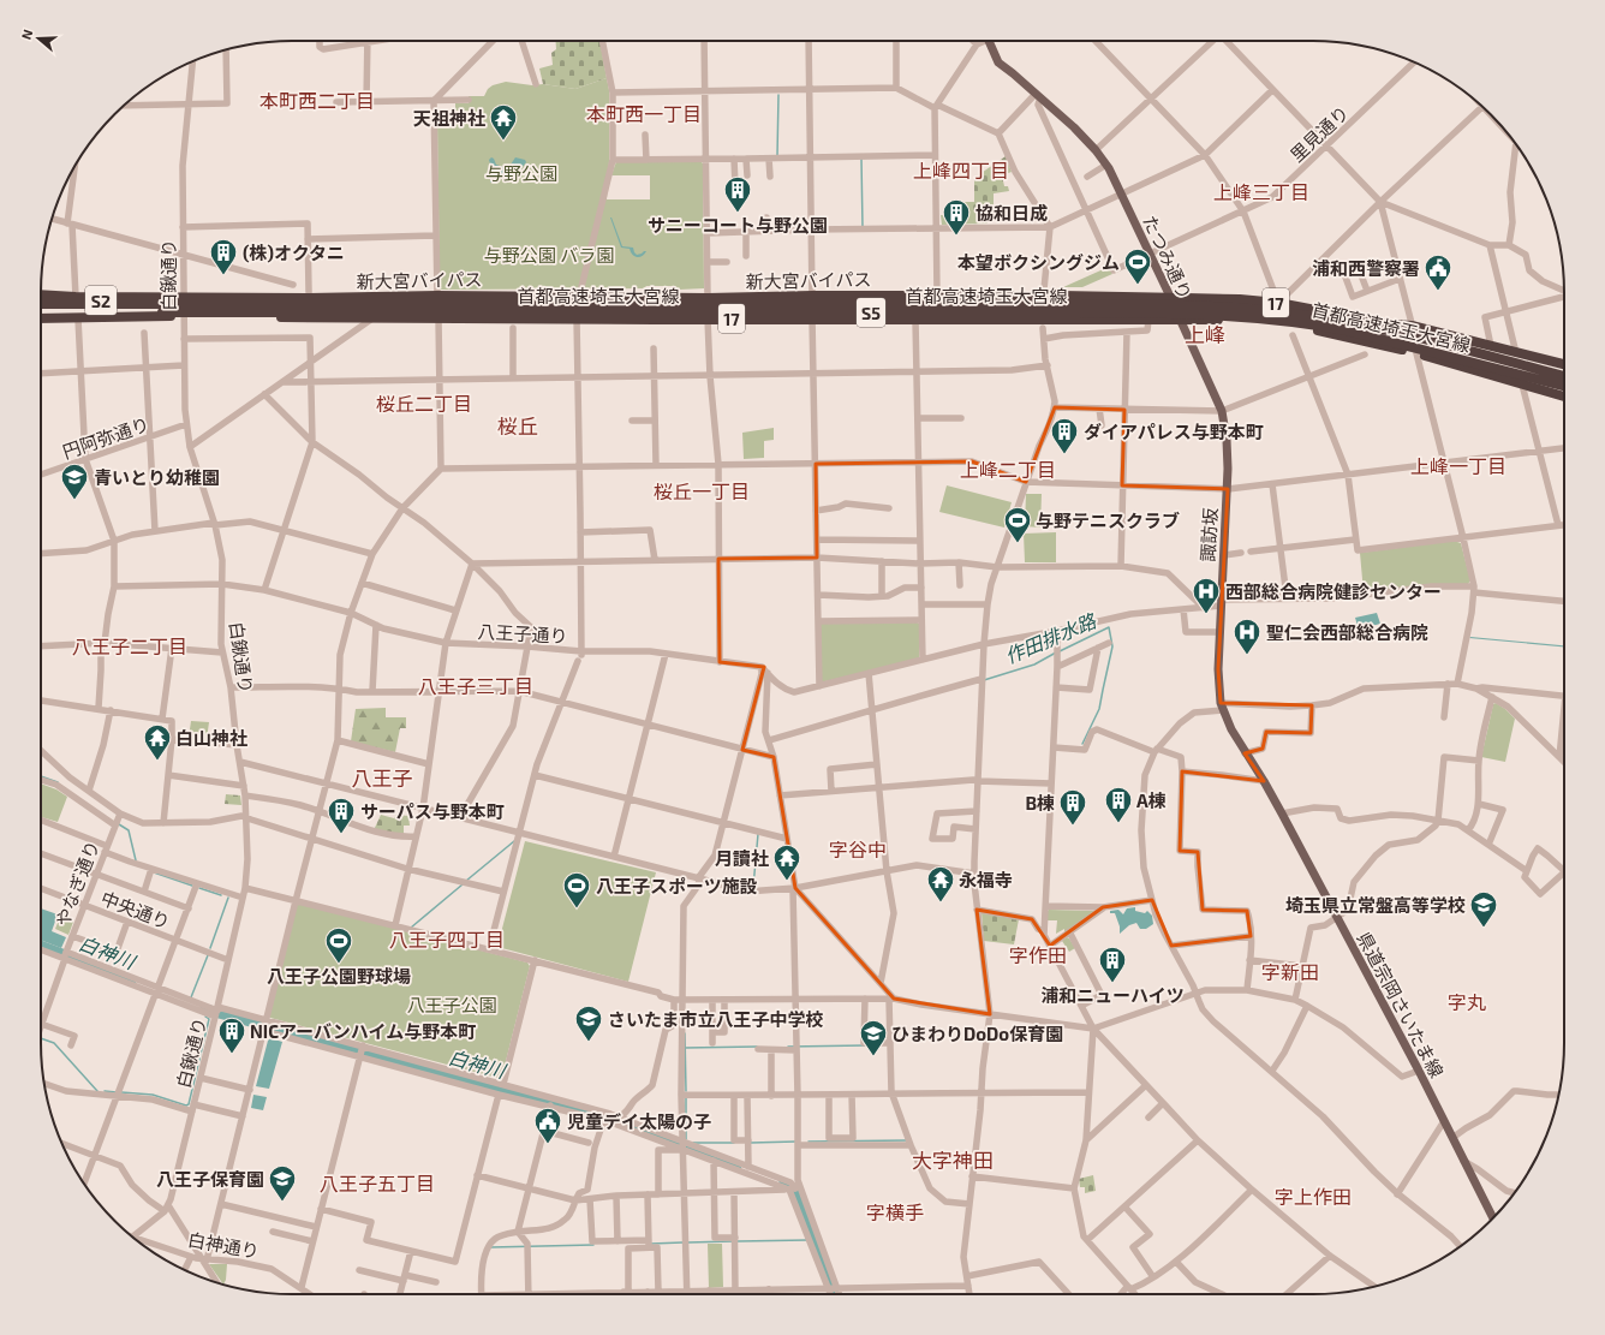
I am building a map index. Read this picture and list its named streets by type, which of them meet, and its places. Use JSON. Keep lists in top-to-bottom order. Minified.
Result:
{"streets":{"highway":["新大宮バイパス","首都高速埼玉大宮線","S2","17","S5"],"main road":["たつみ通り","諏訪坂","県道宗岡さいたま線"],"street":["里見通り","白鍬通り","円阿弥通り","八王子通り","やなぎ通り","中央通り","白神通り"]},"crossings":[["里見通り","たつみ通り"],["たつみ通り","新大宮バイパス"],["たつみ通り","諏訪坂"],["白鍬通り","新大宮バイパス"],["白鍬通り","円阿弥通り"],["白鍬通り","八王子通り"],["白鍬通り","中央通り"],["新大宮バイパス","17"],["首都高速埼玉大宮線","S2"],["首都高速埼玉大宮線","S5"],["S2","S5"],["諏訪坂","県道宗岡さいたま線"],["やなぎ通り","中央通り"]],"districts":["本町西二丁目","本町西一丁目","上峰四丁目","上峰三丁目","上峰","桜丘二丁目","桜丘","上峰一丁目","上峰二丁目","桜丘一丁目","八王子二丁目","八王子三丁目","八王子","字谷中","八王子四丁目","字作田","字新田","字丸","大字神田","八王子五丁目","字上作田","字横手"],"water":["作田排水路","白神川"],"parks":["与野公園","与野公園 バラ園","八王子公園"],"places":{"temple":["天祖神社","白山神社","月讀社","永福寺"],"building":["サニーコート与野公園","協和日成","(株)オクタニ","ダイアパレス与野本町","A棟","B棟","サーパス与野本町","浦和ニューハイツ","NICアーバンハイム与野本町"],"sports":["本望ボクシングジム","与野テニスクラブ","八王子スポーツ施設","八王子公園野球場"],"public building":["浦和西警察署","児童デイ太陽の子"],"school or university":["青いとり幼稚園","埼玉県立常盤高等学校","さいたま市立八王子中学校","ひまわりDoDo保育園","八王子保育園"],"hospital":["西部総合病院健診センター","聖仁会西部総合病院"]},"north":"left"}
